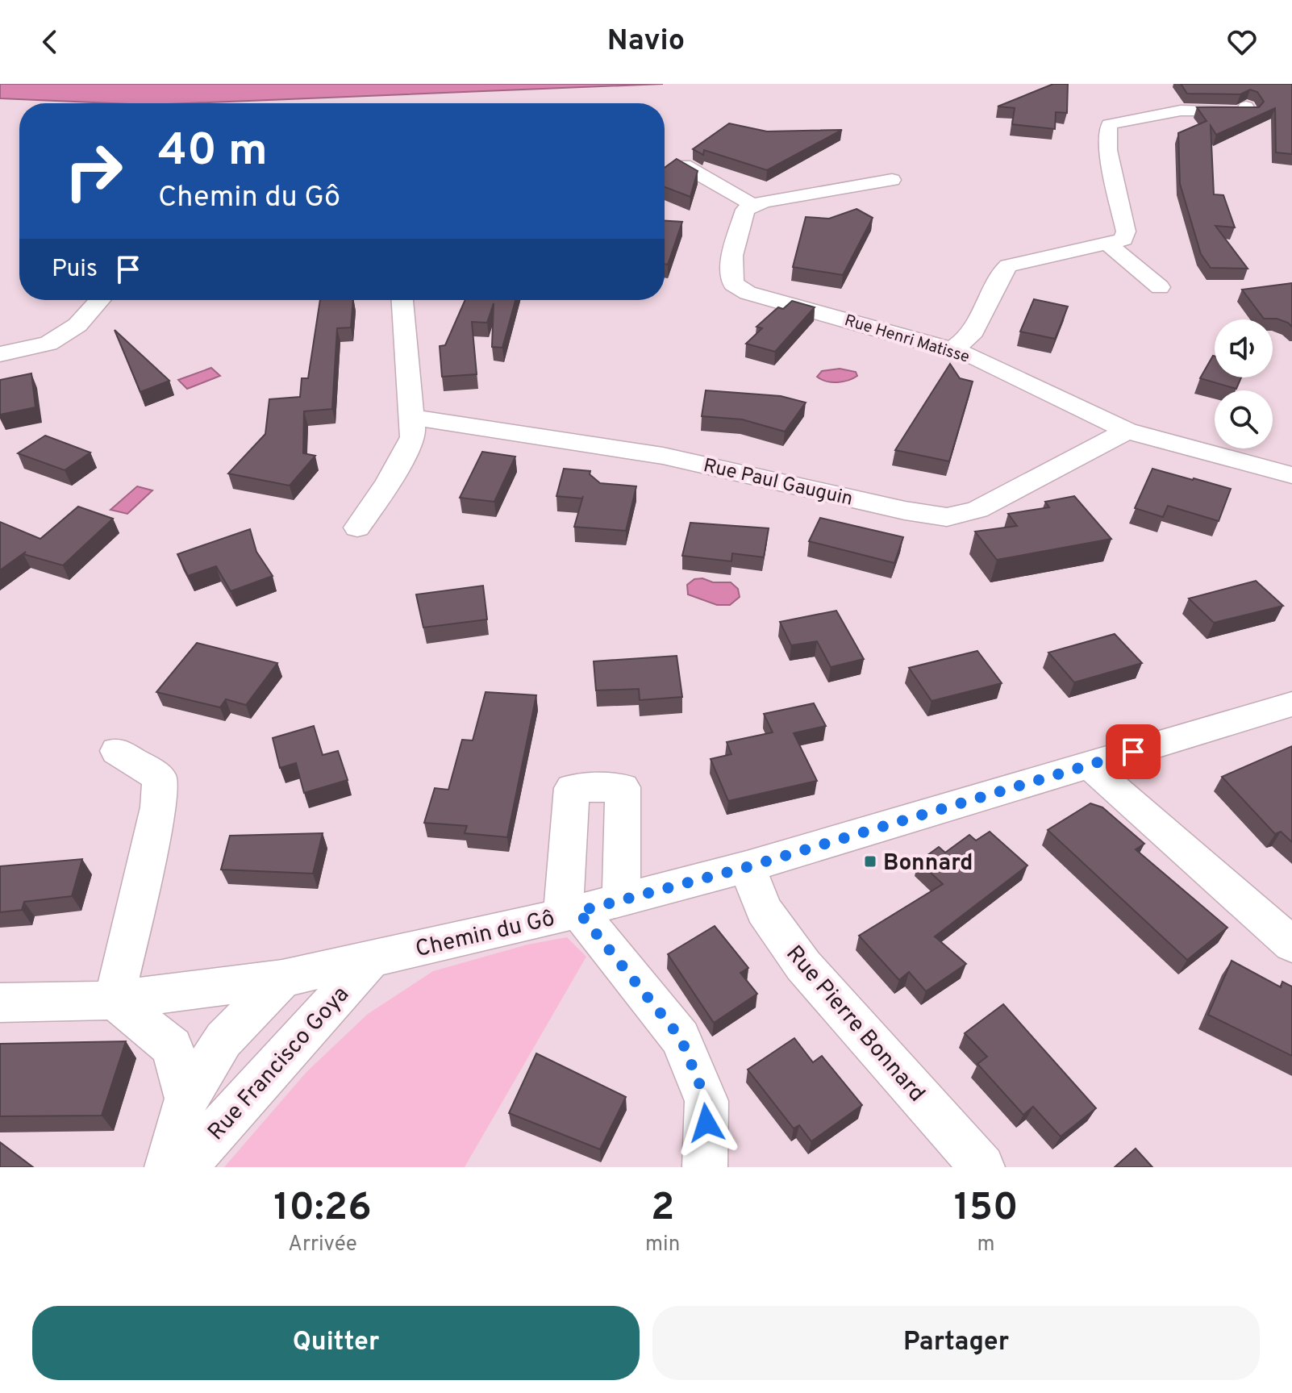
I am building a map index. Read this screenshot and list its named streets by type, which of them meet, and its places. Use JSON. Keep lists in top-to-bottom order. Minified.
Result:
{"streets":{"street":["Rue Henri Matisse","Rue Paul Gauguin","Chemin du Gô","Rue Pierre Bonnard","Rue Francisco Goya"]},"crossings":[["Rue Henri Matisse","Rue Paul Gauguin"],["Chemin du Gô","Rue Pierre Bonnard"],["Chemin du Gô","Rue Francisco Goya"]],"places":{"transit":["Bonnard"]},"page":{"header":"Navio","turn":["40 m","Chemin du Gô"],"then":"Puis","eta":["10:26","Arrivée","2","min","150","m"],"buttons":["Quitter","Partager"]}}
